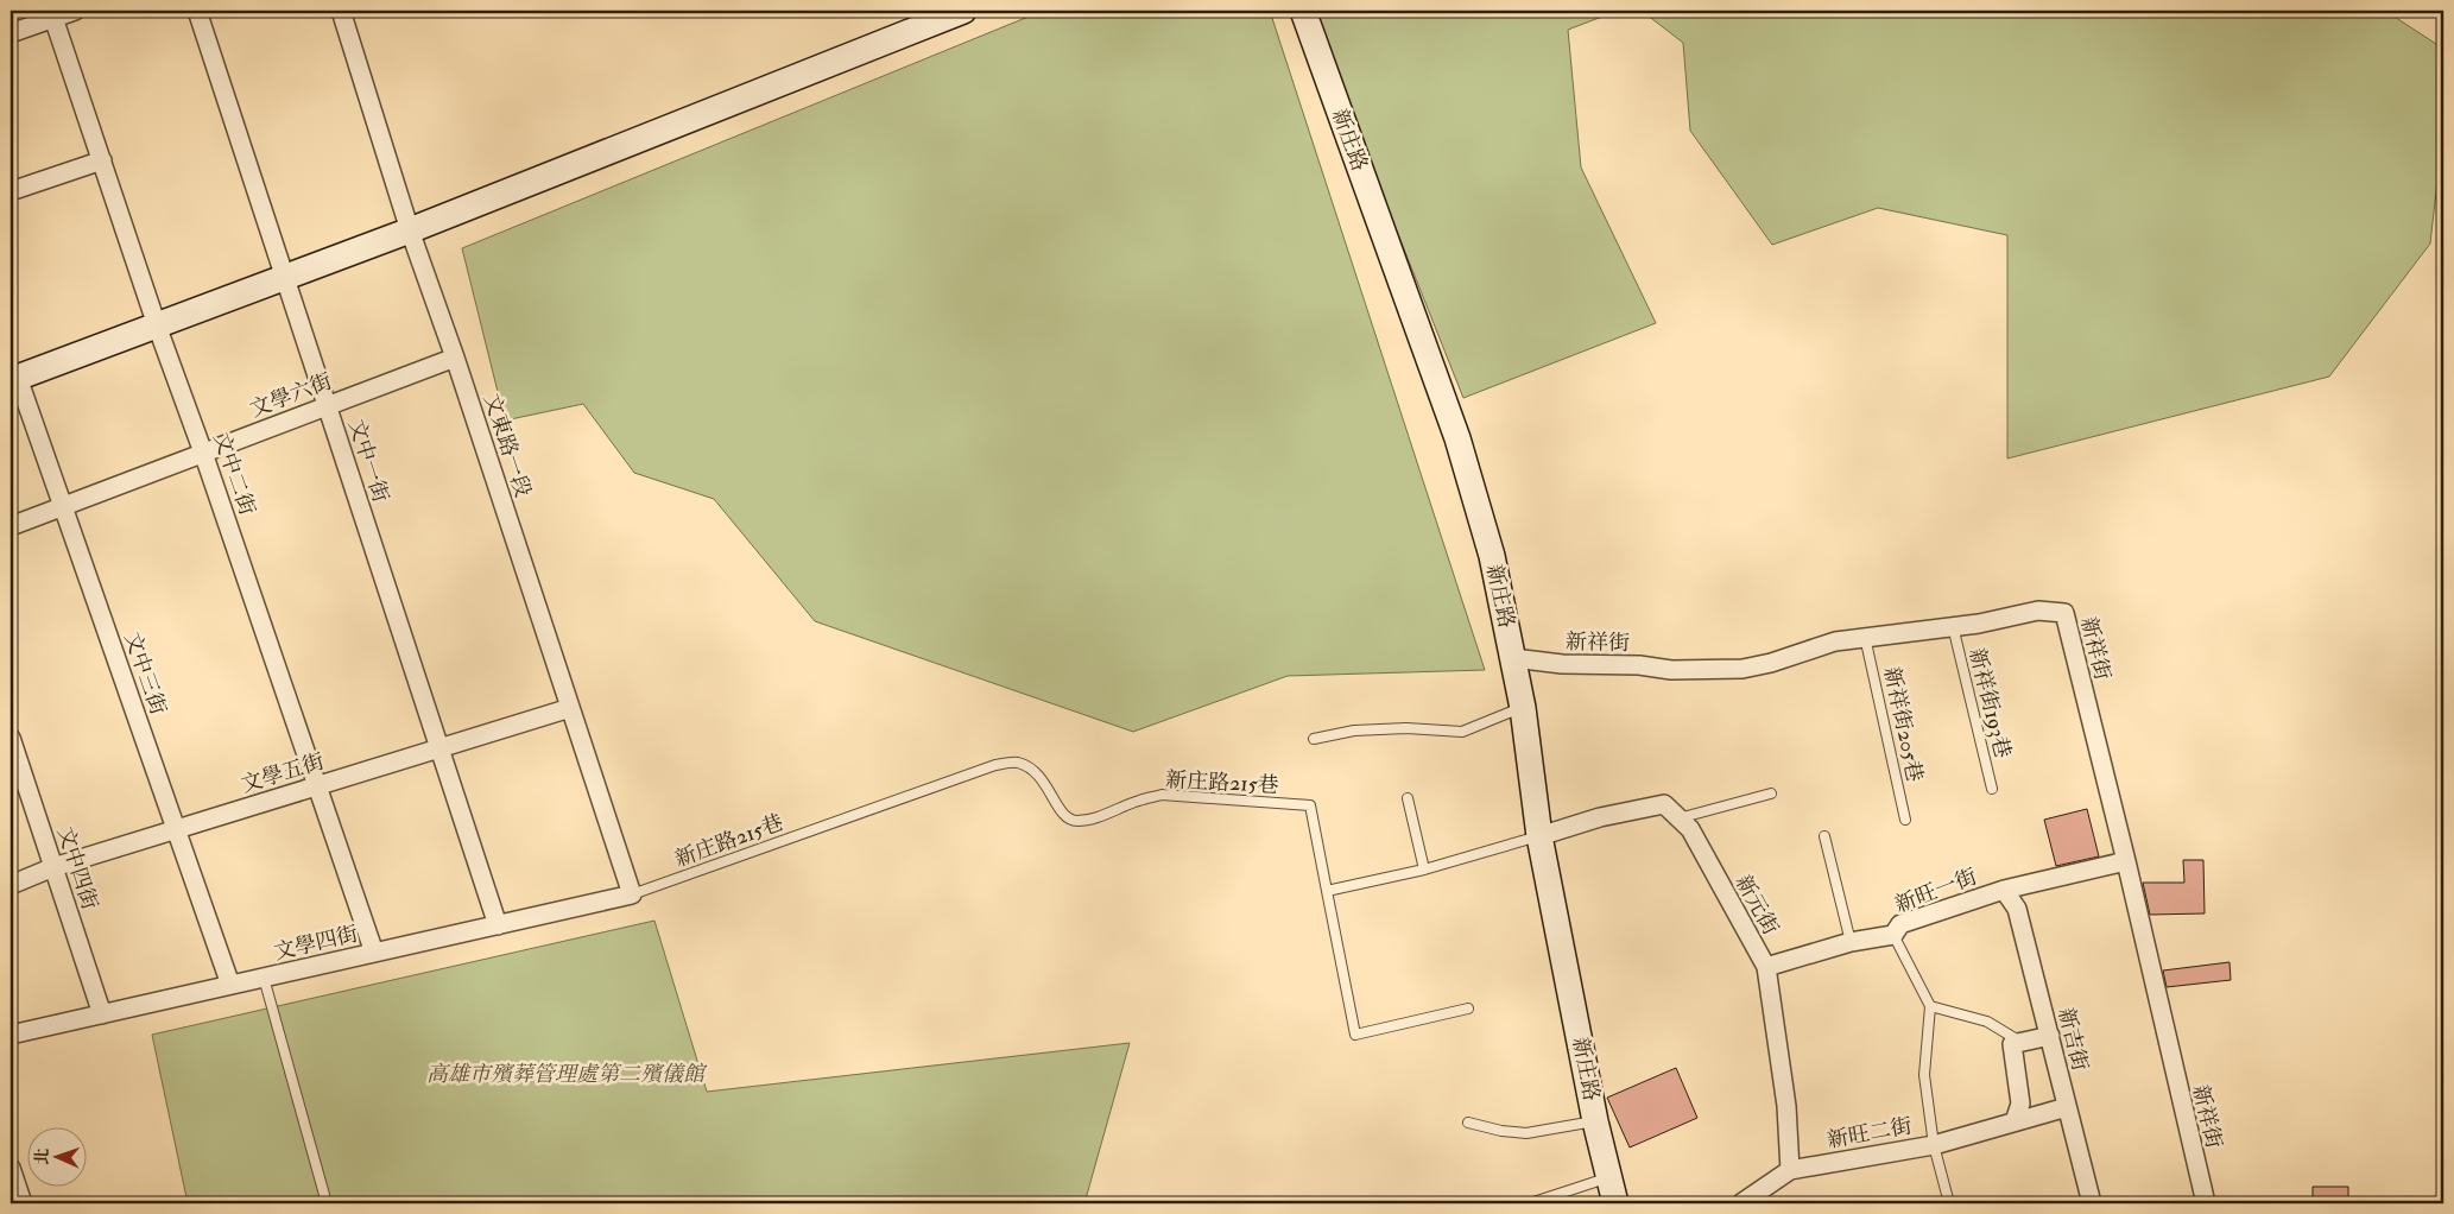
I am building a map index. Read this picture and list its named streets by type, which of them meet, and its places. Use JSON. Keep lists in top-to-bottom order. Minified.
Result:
{"streets":{"street":["新庄路","文學六街","文東路一段","文中一街","文中二街","新祥街","文中三街","文學五街","文中四街","新旺一街","新元街","文學四街","新吉街","新旺二街"],"lane":["新祥街193巷","新祥街205巷","新庄路215巷"]},"crossings":[["新庄路","新祥街"],["新庄路","新元街"],["文學六街","文東路一段"],["文學六街","文中一街"],["文學六街","文中二街"],["文學六街","文中三街"],["文東路一段","文學五街"],["文東路一段","新庄路215巷"],["文東路一段","文學四街"],["文中一街","文學五街"],["文中一街","文學四街"],["文中二街","文學五街"],["文中二街","文學四街"],["新祥街","新祥街193巷"],["新祥街","新祥街205巷"],["新祥街","新旺一街"],["文中三街","文學五街"],["文中三街","文學四街"],["文學五街","文中四街"],["新庄路215巷","文學四街"],["文中四街","文學四街"],["新旺一街","新元街"],["新旺一街","新吉街"],["新元街","新旺二街"],["新吉街","新旺二街"]],"parks":["高雄市殯葬管理處第二殯儀館"],"north":"left"}
